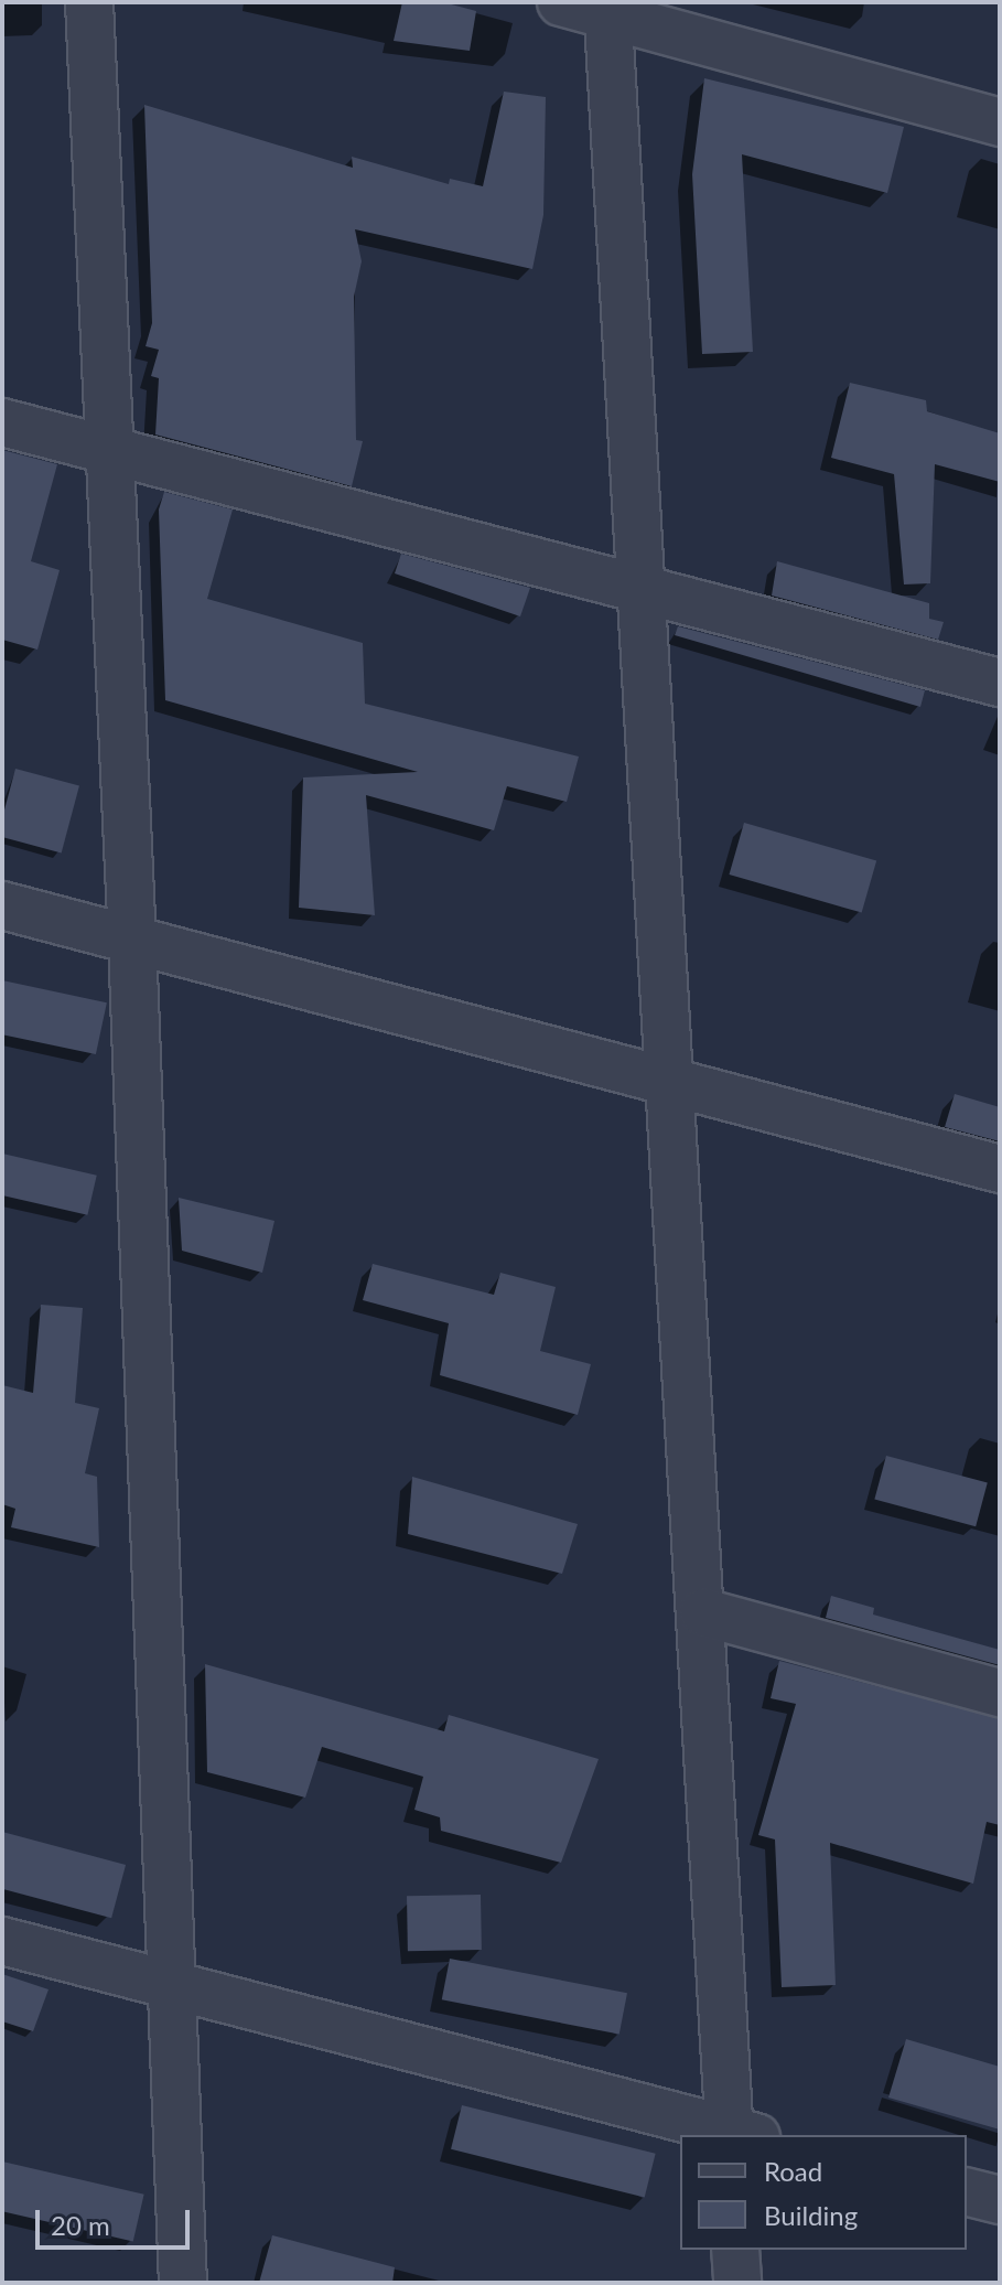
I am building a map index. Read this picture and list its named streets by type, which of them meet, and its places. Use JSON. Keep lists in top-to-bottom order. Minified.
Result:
{"legend":["Road","Building"],"scale_bar":"20 m"}
